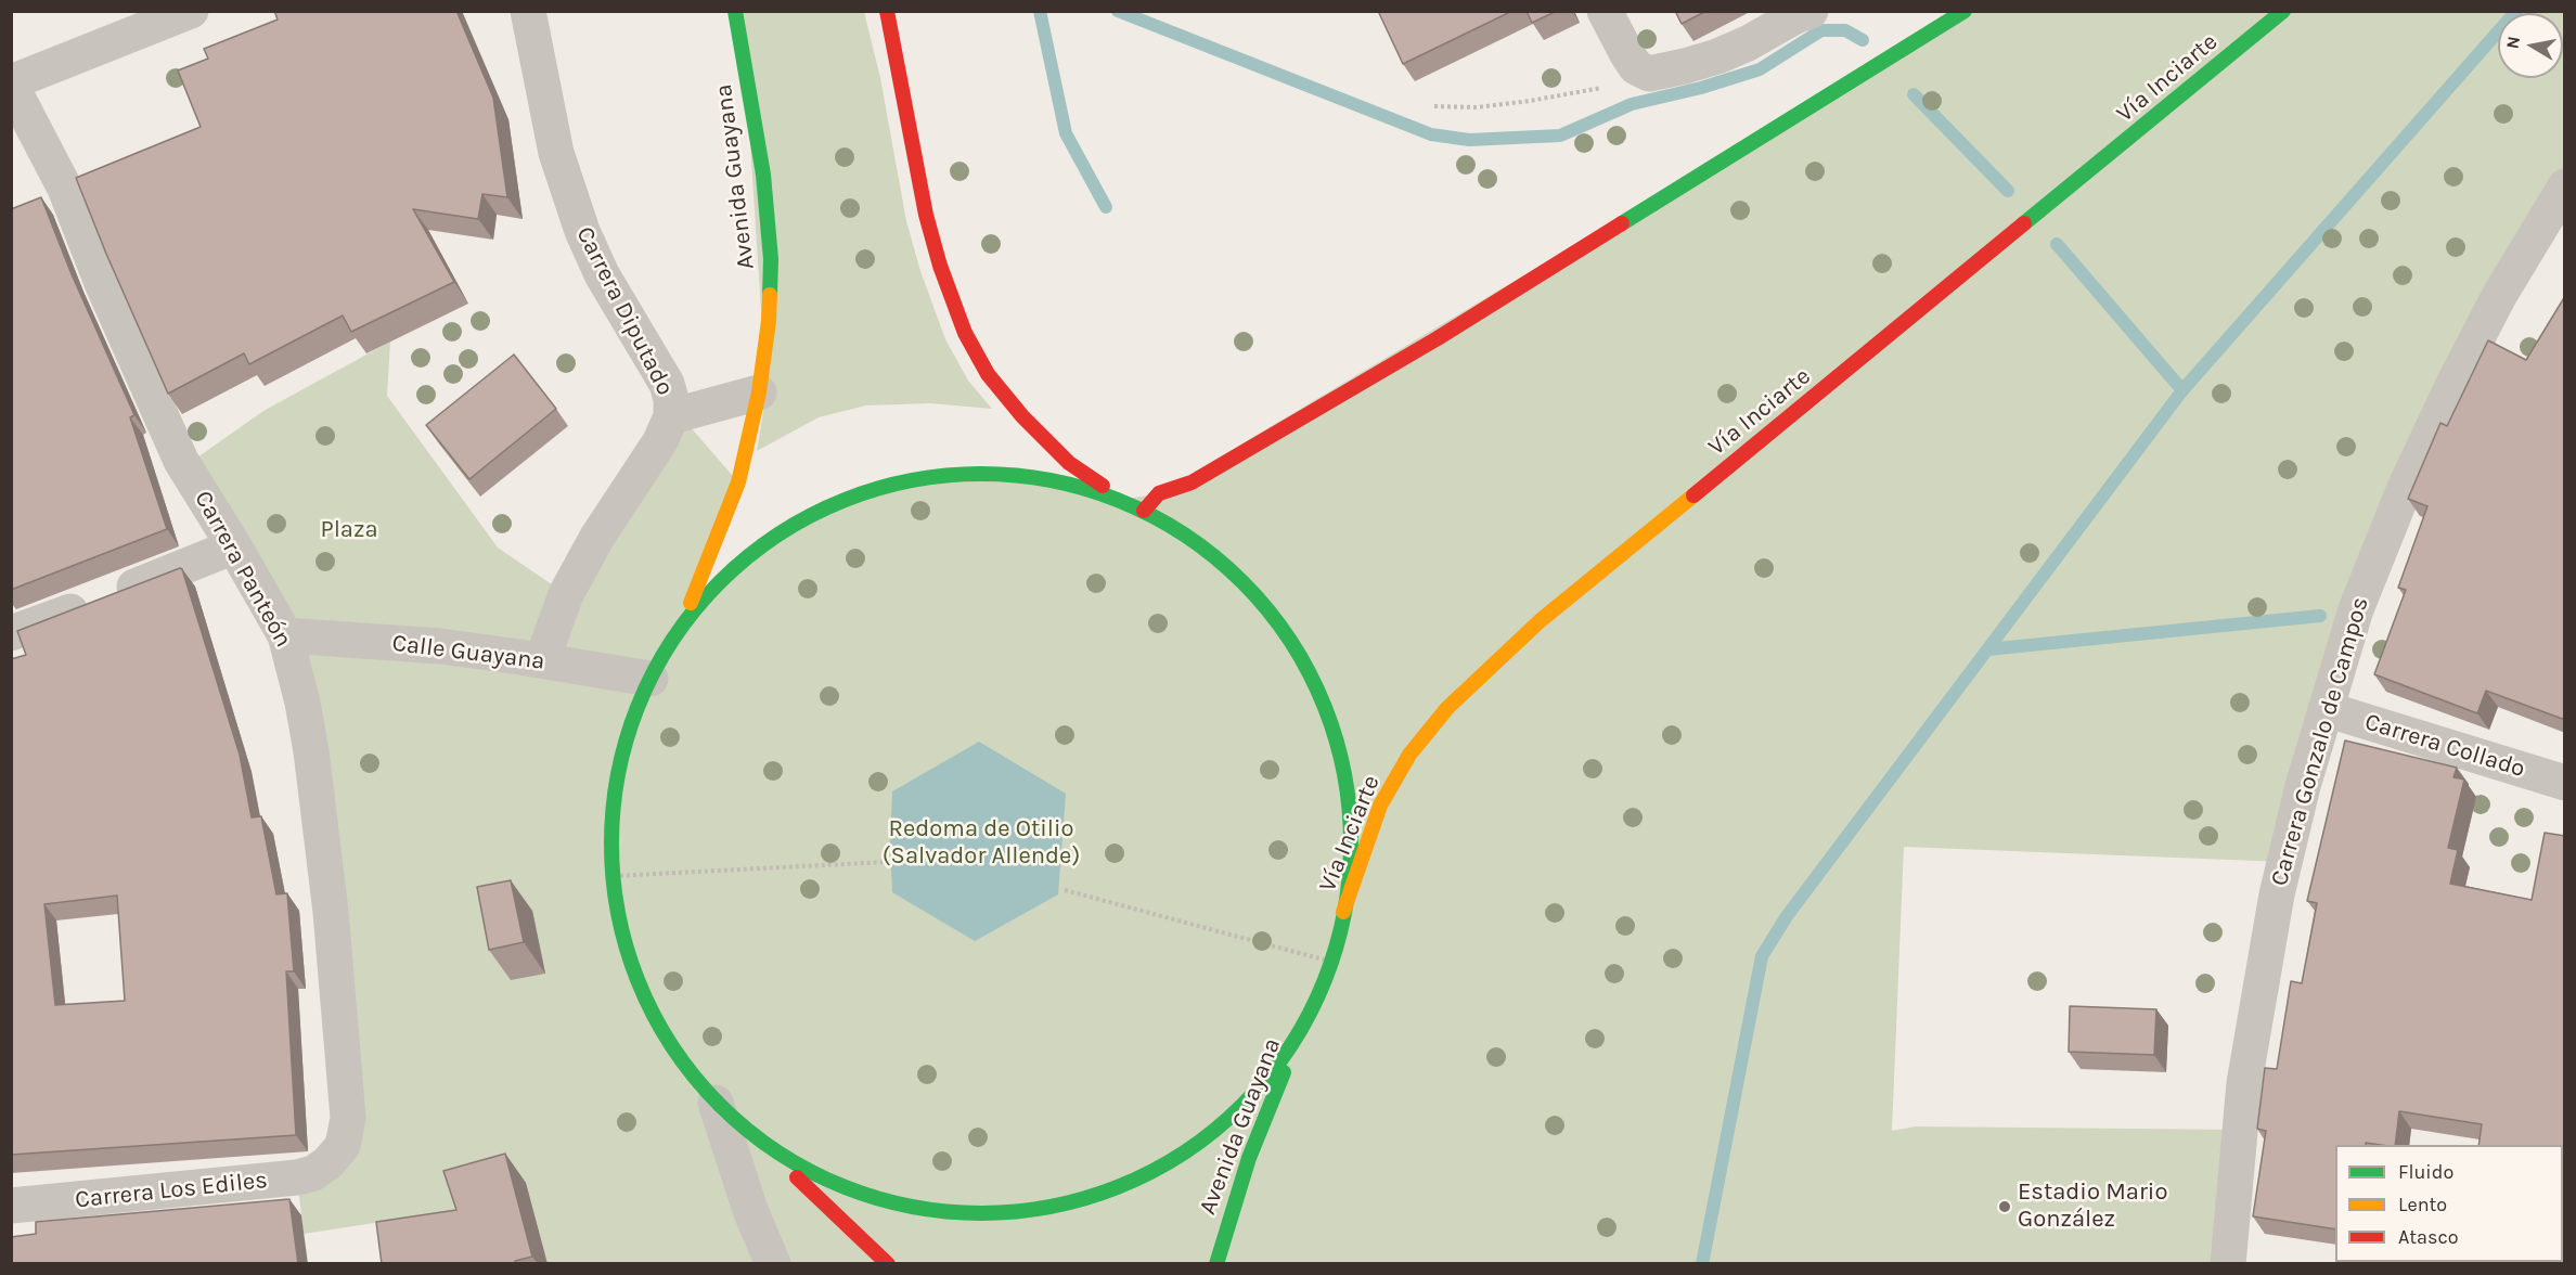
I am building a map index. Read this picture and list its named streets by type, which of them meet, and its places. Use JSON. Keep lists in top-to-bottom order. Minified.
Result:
{"streets":{"main road":["Vía Inciarte","Avenida Guayana"],"street":["Carrera Diputado","Carrera Panteón","Calle Guayana","Carrera Gonzalo de Campos","Carrera Collado","Carrera Los Ediles"]},"crossings":[["Carrera Diputado","Calle Guayana"],["Carrera Panteón","Calle Guayana"],["Carrera Panteón","Carrera Los Ediles"],["Carrera Gonzalo de Campos","Carrera Collado"]],"parks":["Plaza","Redoma de Otilio (Salvador Allende)"],"places":["Estadio Mario González"],"legend":["Fluido","Lento","Atasco"],"north":"left"}
